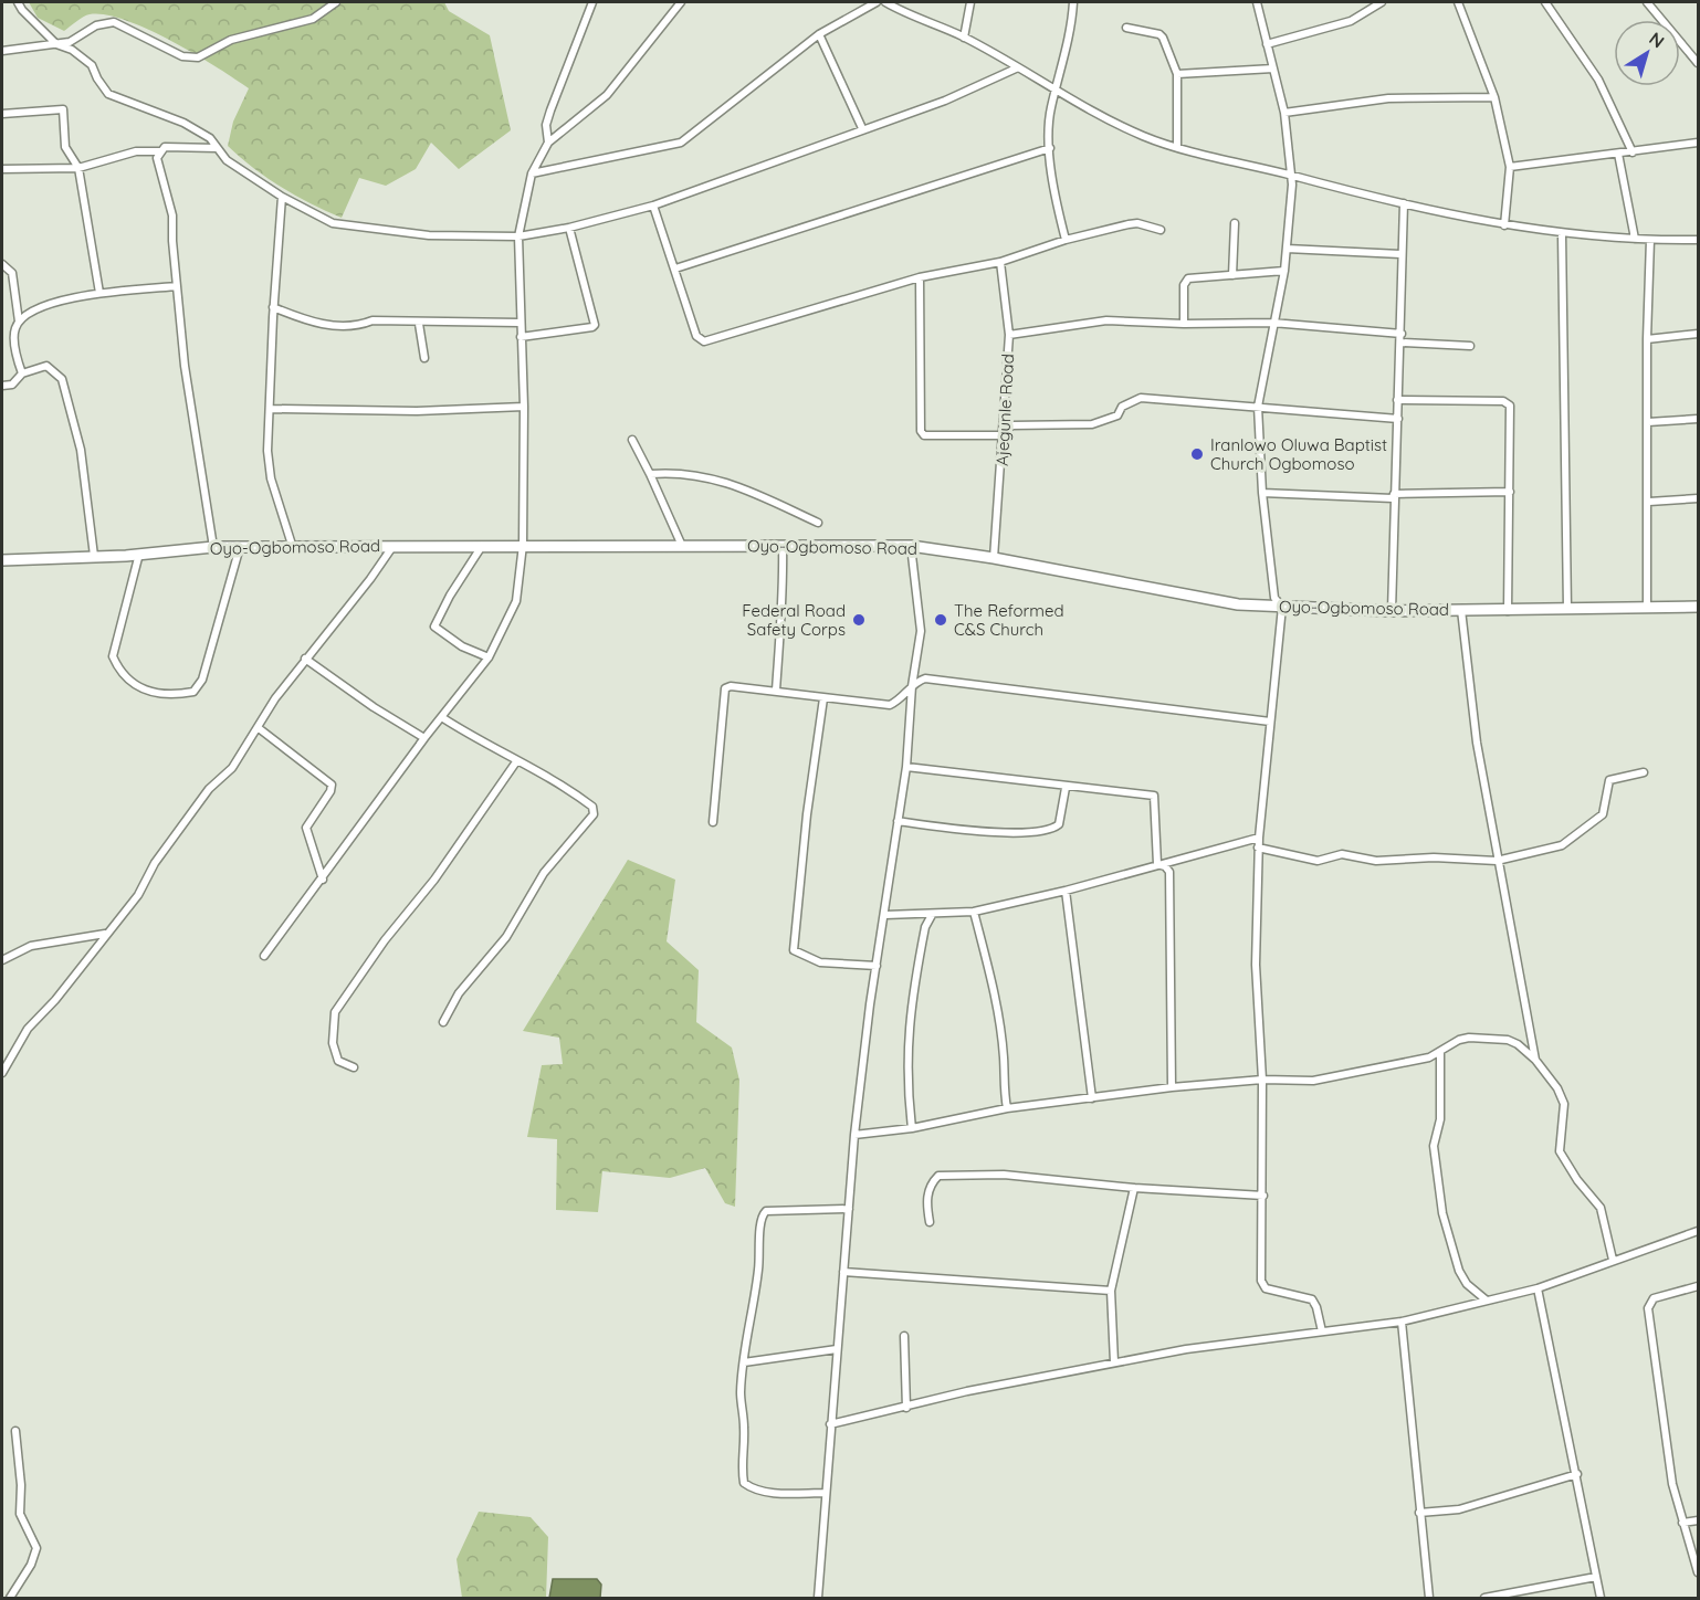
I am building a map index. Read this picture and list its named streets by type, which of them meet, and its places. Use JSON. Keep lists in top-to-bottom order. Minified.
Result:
{"streets":{"highway":["Oyo-Ogbomoso Road"],"street":["Ajegunle Road"]},"crossings":[["Ajegunle Road","Oyo-Ogbomoso Road"]],"places":["Iranlowo Oluwa Baptist Church Ogbomoso","Federal Road Safety Corps","The Reformed C&S Church"],"north":"top right"}
